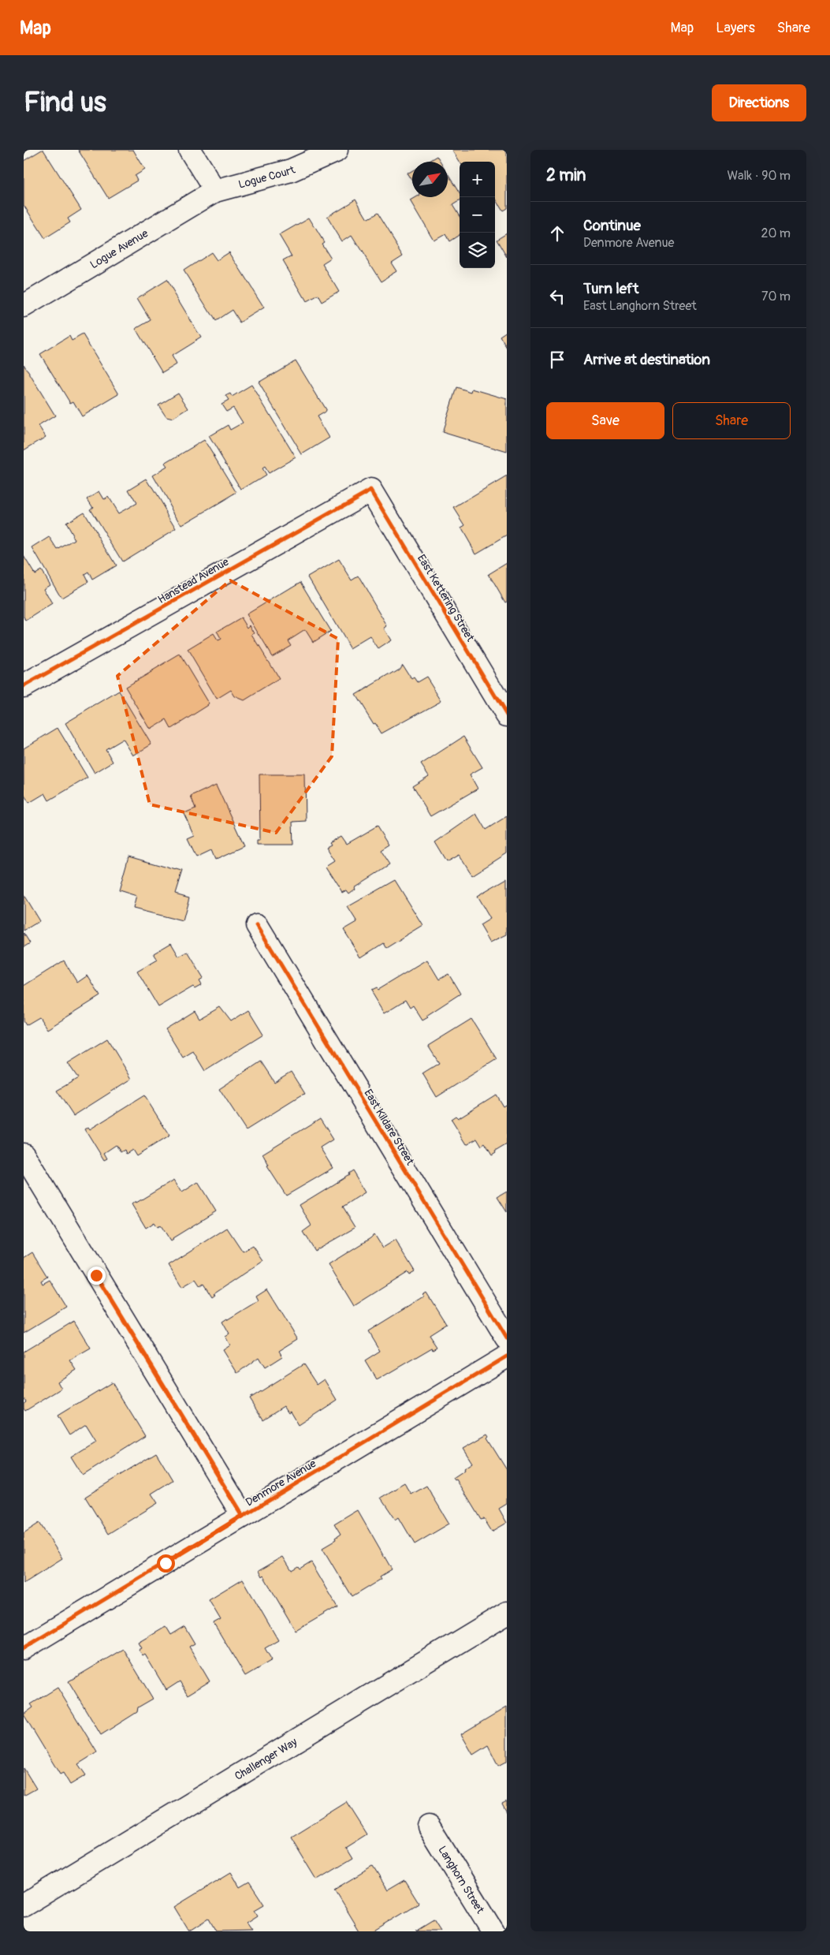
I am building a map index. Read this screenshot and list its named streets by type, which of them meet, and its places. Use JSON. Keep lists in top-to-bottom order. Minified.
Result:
{"streets":{"street":["Logue Court","Logue Avenue","Hanstead Avenue","East Kettering Street","East Kildare Street","Denmore Avenue","Challenger Way","Langhorn Street"]},"crossings":[["Logue Court","Logue Avenue"],["Hanstead Avenue","East Kettering Street"]],"north":"top right","page":{"header":"Map","nav":["Map","Layers","Share"],"buttons":["Directions",["Save","Share"]],"title":"Find us","heading":["2 min","Walk · 90 m"],"map_buttons":["+","−"],"list":[["Continue","Denmore Avenue","20 m"],["Turn left","East Langhorn Street","70 m"],"Arrive at destination"]}}
